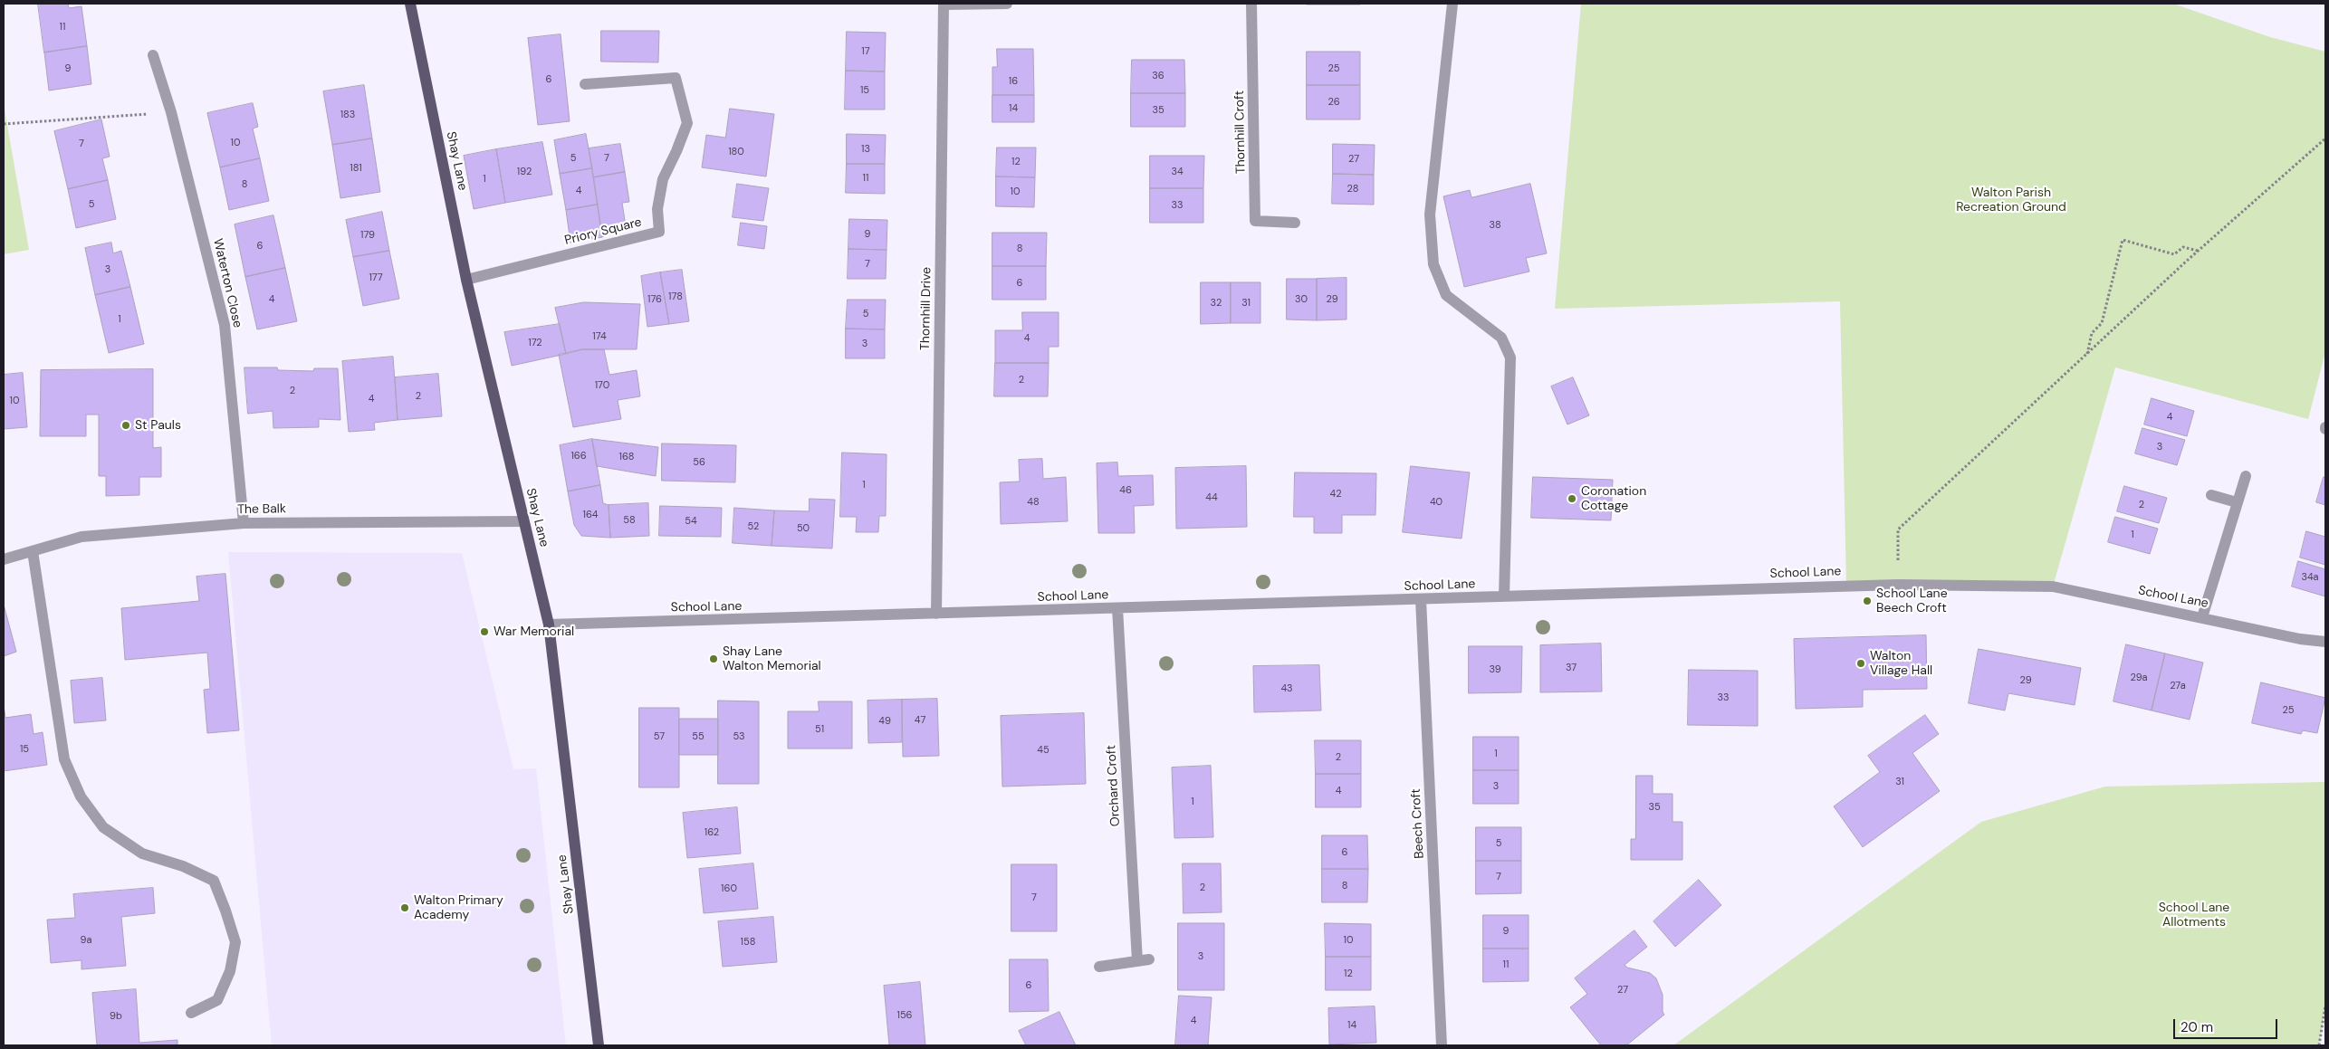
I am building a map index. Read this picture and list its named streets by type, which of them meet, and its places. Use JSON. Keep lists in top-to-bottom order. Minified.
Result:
{"streets":{"main road":["Shay Lane"],"street":["Thornhill Croft","Priory Square","Waterton Close","Thornhill Drive","The Balk","School Lane","Orchard Croft","Beech Croft"]},"crossings":[["Shay Lane","Priory Square"],["Shay Lane","The Balk"],["Shay Lane","School Lane"],["Waterton Close","The Balk"],["Thornhill Drive","School Lane"],["School Lane","Orchard Croft"],["School Lane","Beech Croft"]],"parks":["Walton Parish Recreation Ground","School Lane Allotments"],"places":["St Pauls","Coronation Cottage","School Lane Beech Croft","War Memorial","Shay Lane Walton Memorial","Walton Village Hall","Walton Primary Academy"],"house_numbers":["11","17","9","25","36","6","16","15","26","14","35","183","10","7","13","180","5","7","27","12","181","192","34","11","1","8","28","4","10","5","33","38","9","179","6","8","7","3","177","6","178","4","176","30","29","32","31","5","1","174","4","172","3","2","170","2","2","4","10","4","3","166","168","56","1","46","42","44","48","40","2","164","58","54","52","50","1","34a","37","39","29a","29","27a","43","33","25","47","49","51","57","55","53","15","45","1","2","31","3","4","1","35","162","5","6","7","8","2","160","7","9","9a","10","158","3","11","12","6","27","156","9b","4","14"],"scale_bar":"20 m"}
